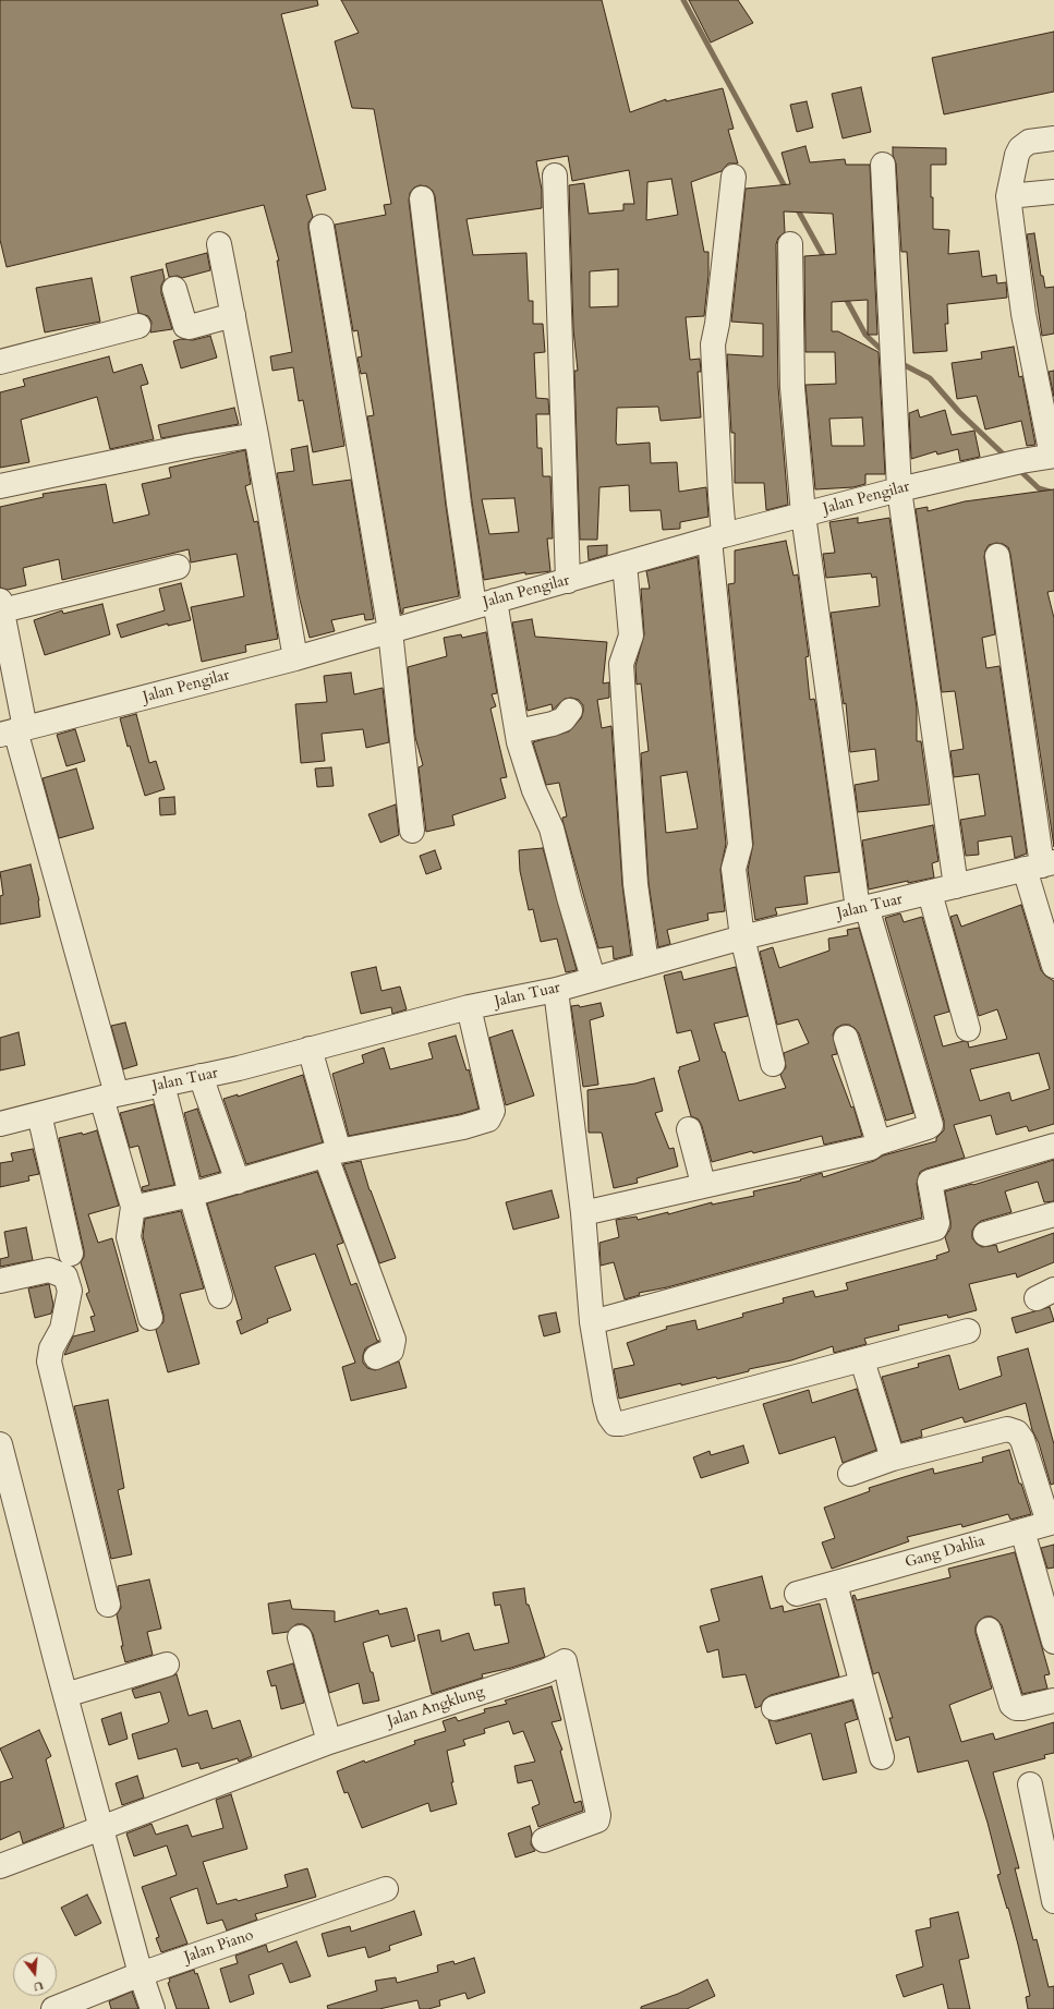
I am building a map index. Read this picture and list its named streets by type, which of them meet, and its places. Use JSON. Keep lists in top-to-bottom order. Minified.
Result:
{"streets":{"street":["Jalan Pengilar","Jalan Tuar","Gang Dahlia","Jalan Angklung","Jalan Piano"]},"north":"bottom"}
